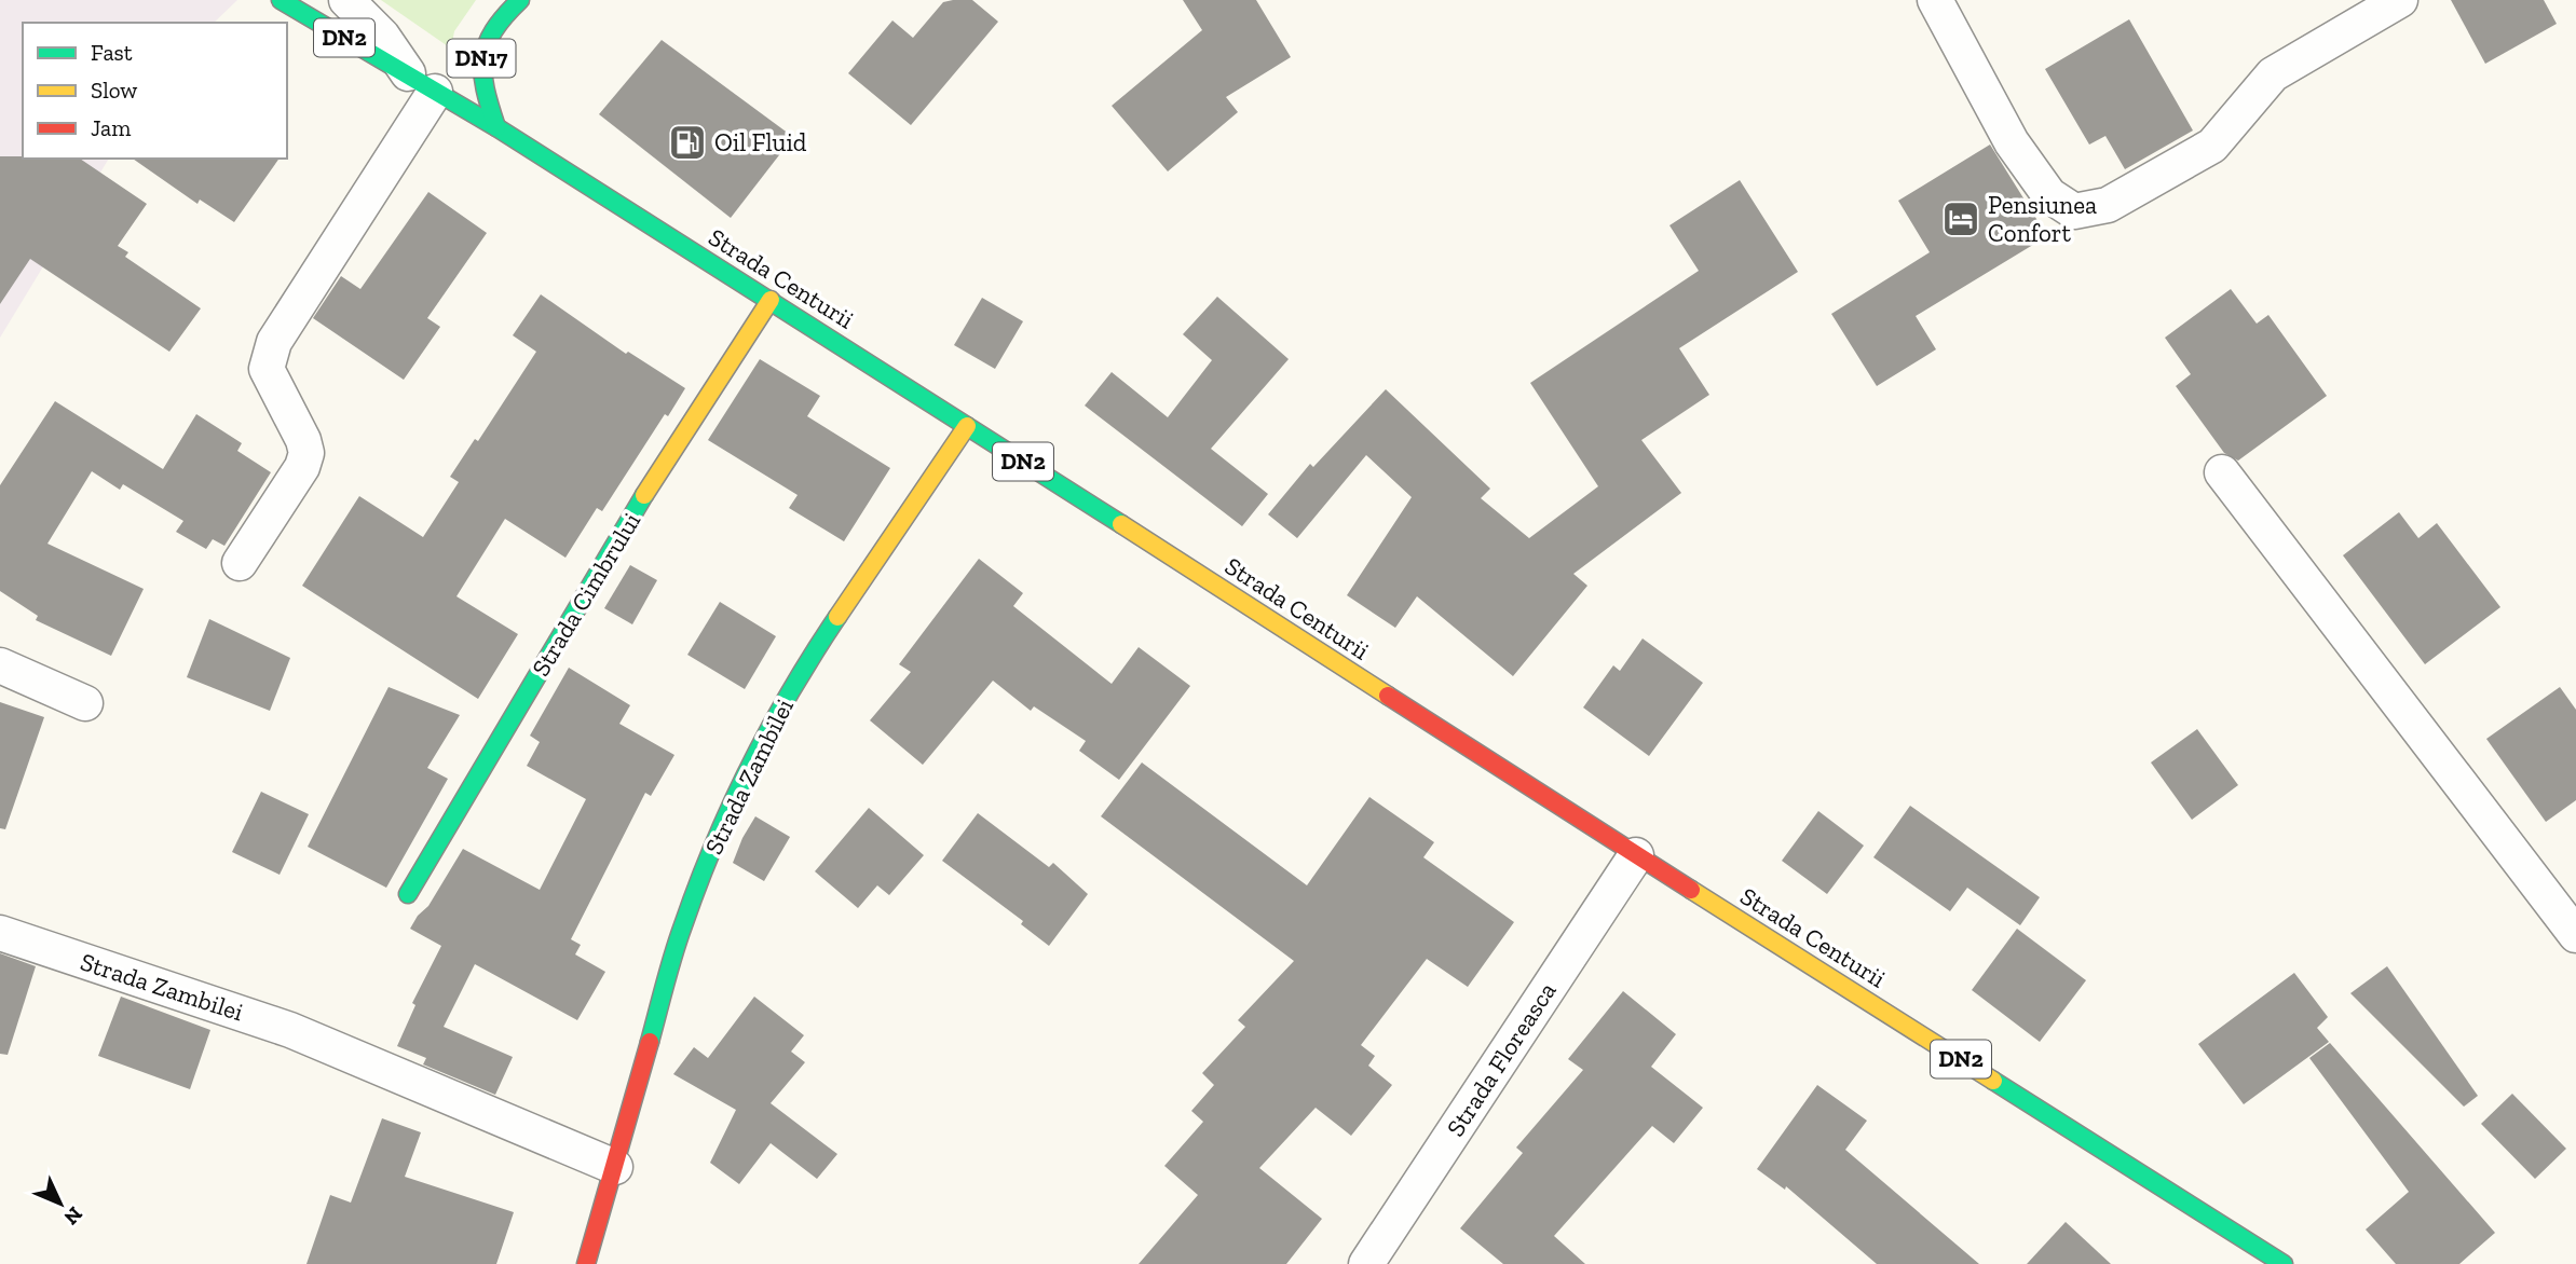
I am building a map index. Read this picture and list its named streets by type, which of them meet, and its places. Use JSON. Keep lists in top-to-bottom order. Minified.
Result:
{"streets":{"main road":["DN2","DN17","Strada Centurii","Strada Cimbrului","Strada Zambilei"],"street":["Strada Floreasca"]},"crossings":[["DN17","Strada Centurii"],["Strada Centurii","Strada Cimbrului"],["Strada Centurii","Strada Zambilei"],["Strada Centurii","Strada Floreasca"]],"places":{"fuel station":["Oil Fluid"],"hotel":["Pensiunea Confort"]},"legend":["Fast","Slow","Jam"],"north":"bottom right"}
